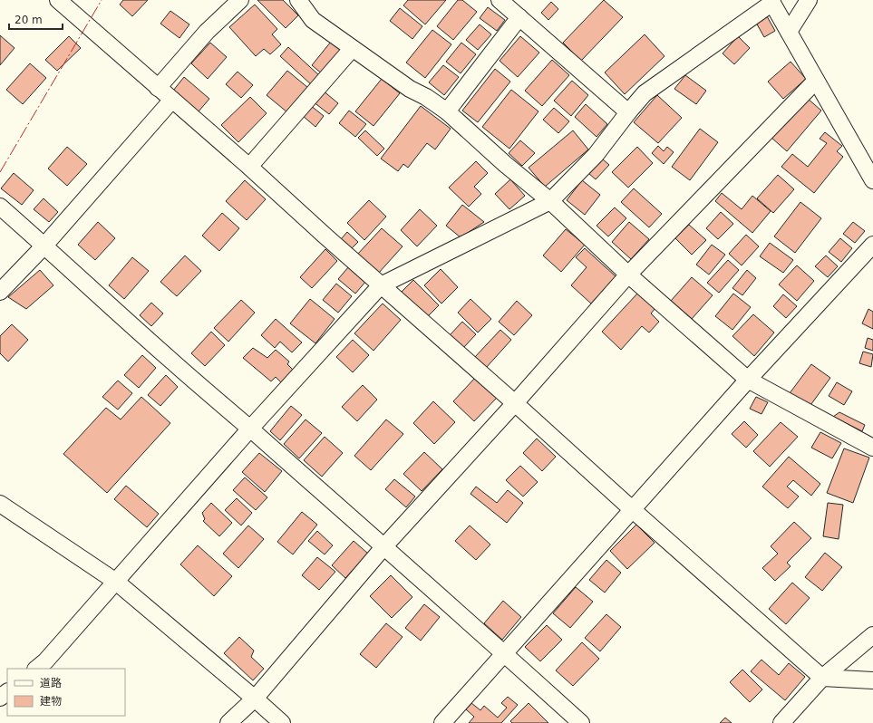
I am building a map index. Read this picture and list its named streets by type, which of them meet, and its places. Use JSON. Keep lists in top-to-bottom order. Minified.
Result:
{"legend":["道路","建物"],"scale_bar":"20 m"}
